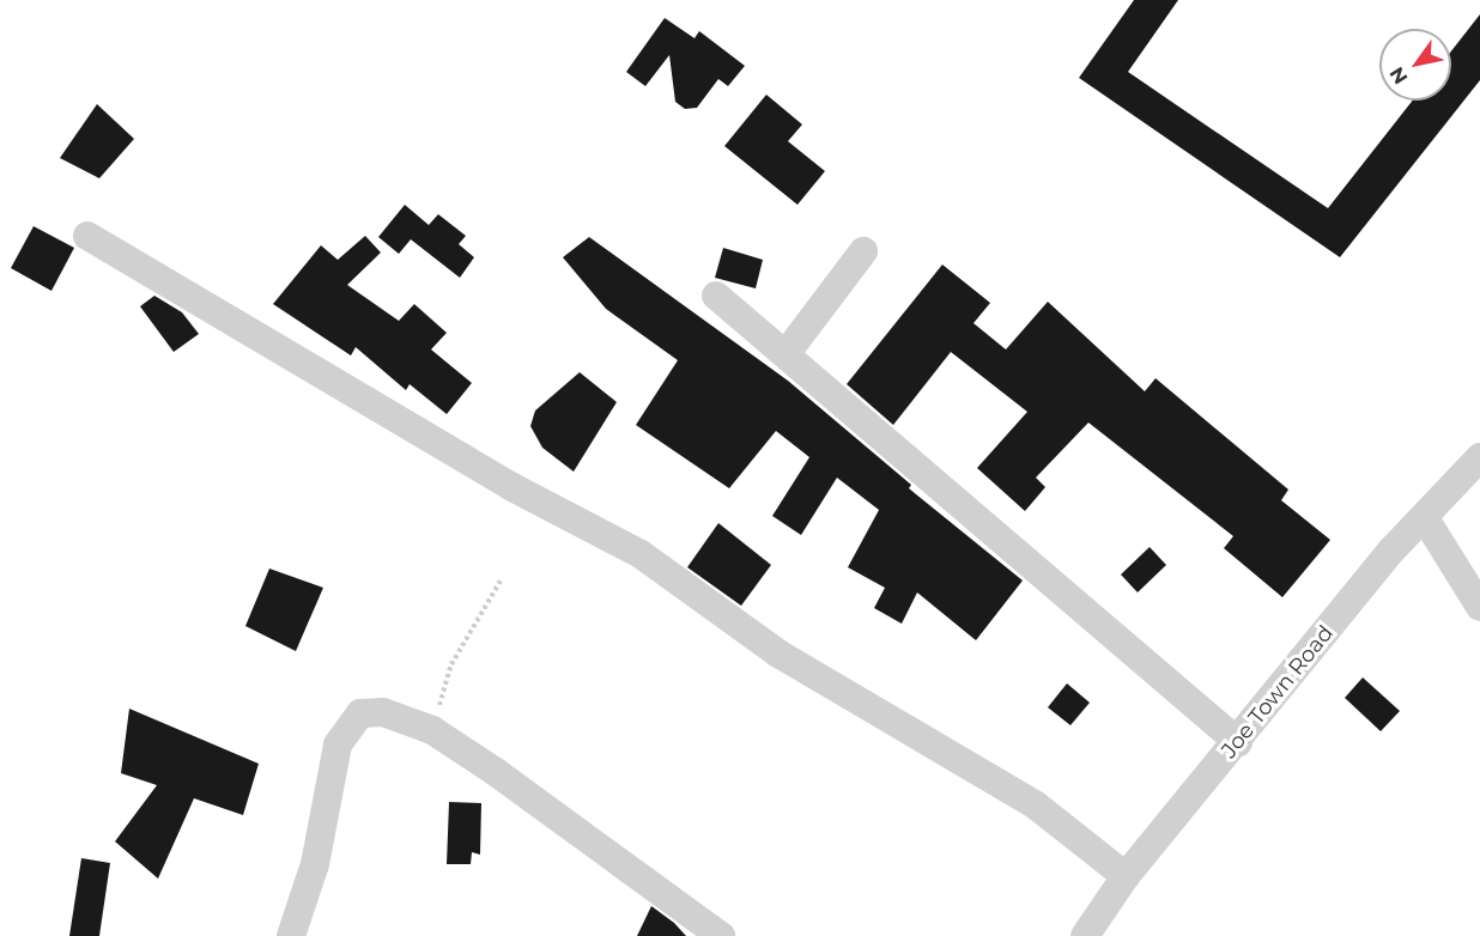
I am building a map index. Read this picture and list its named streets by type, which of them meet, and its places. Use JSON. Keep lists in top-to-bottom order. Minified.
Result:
{"streets":{"street":["Joe Town Road"]},"north":"bottom left"}
